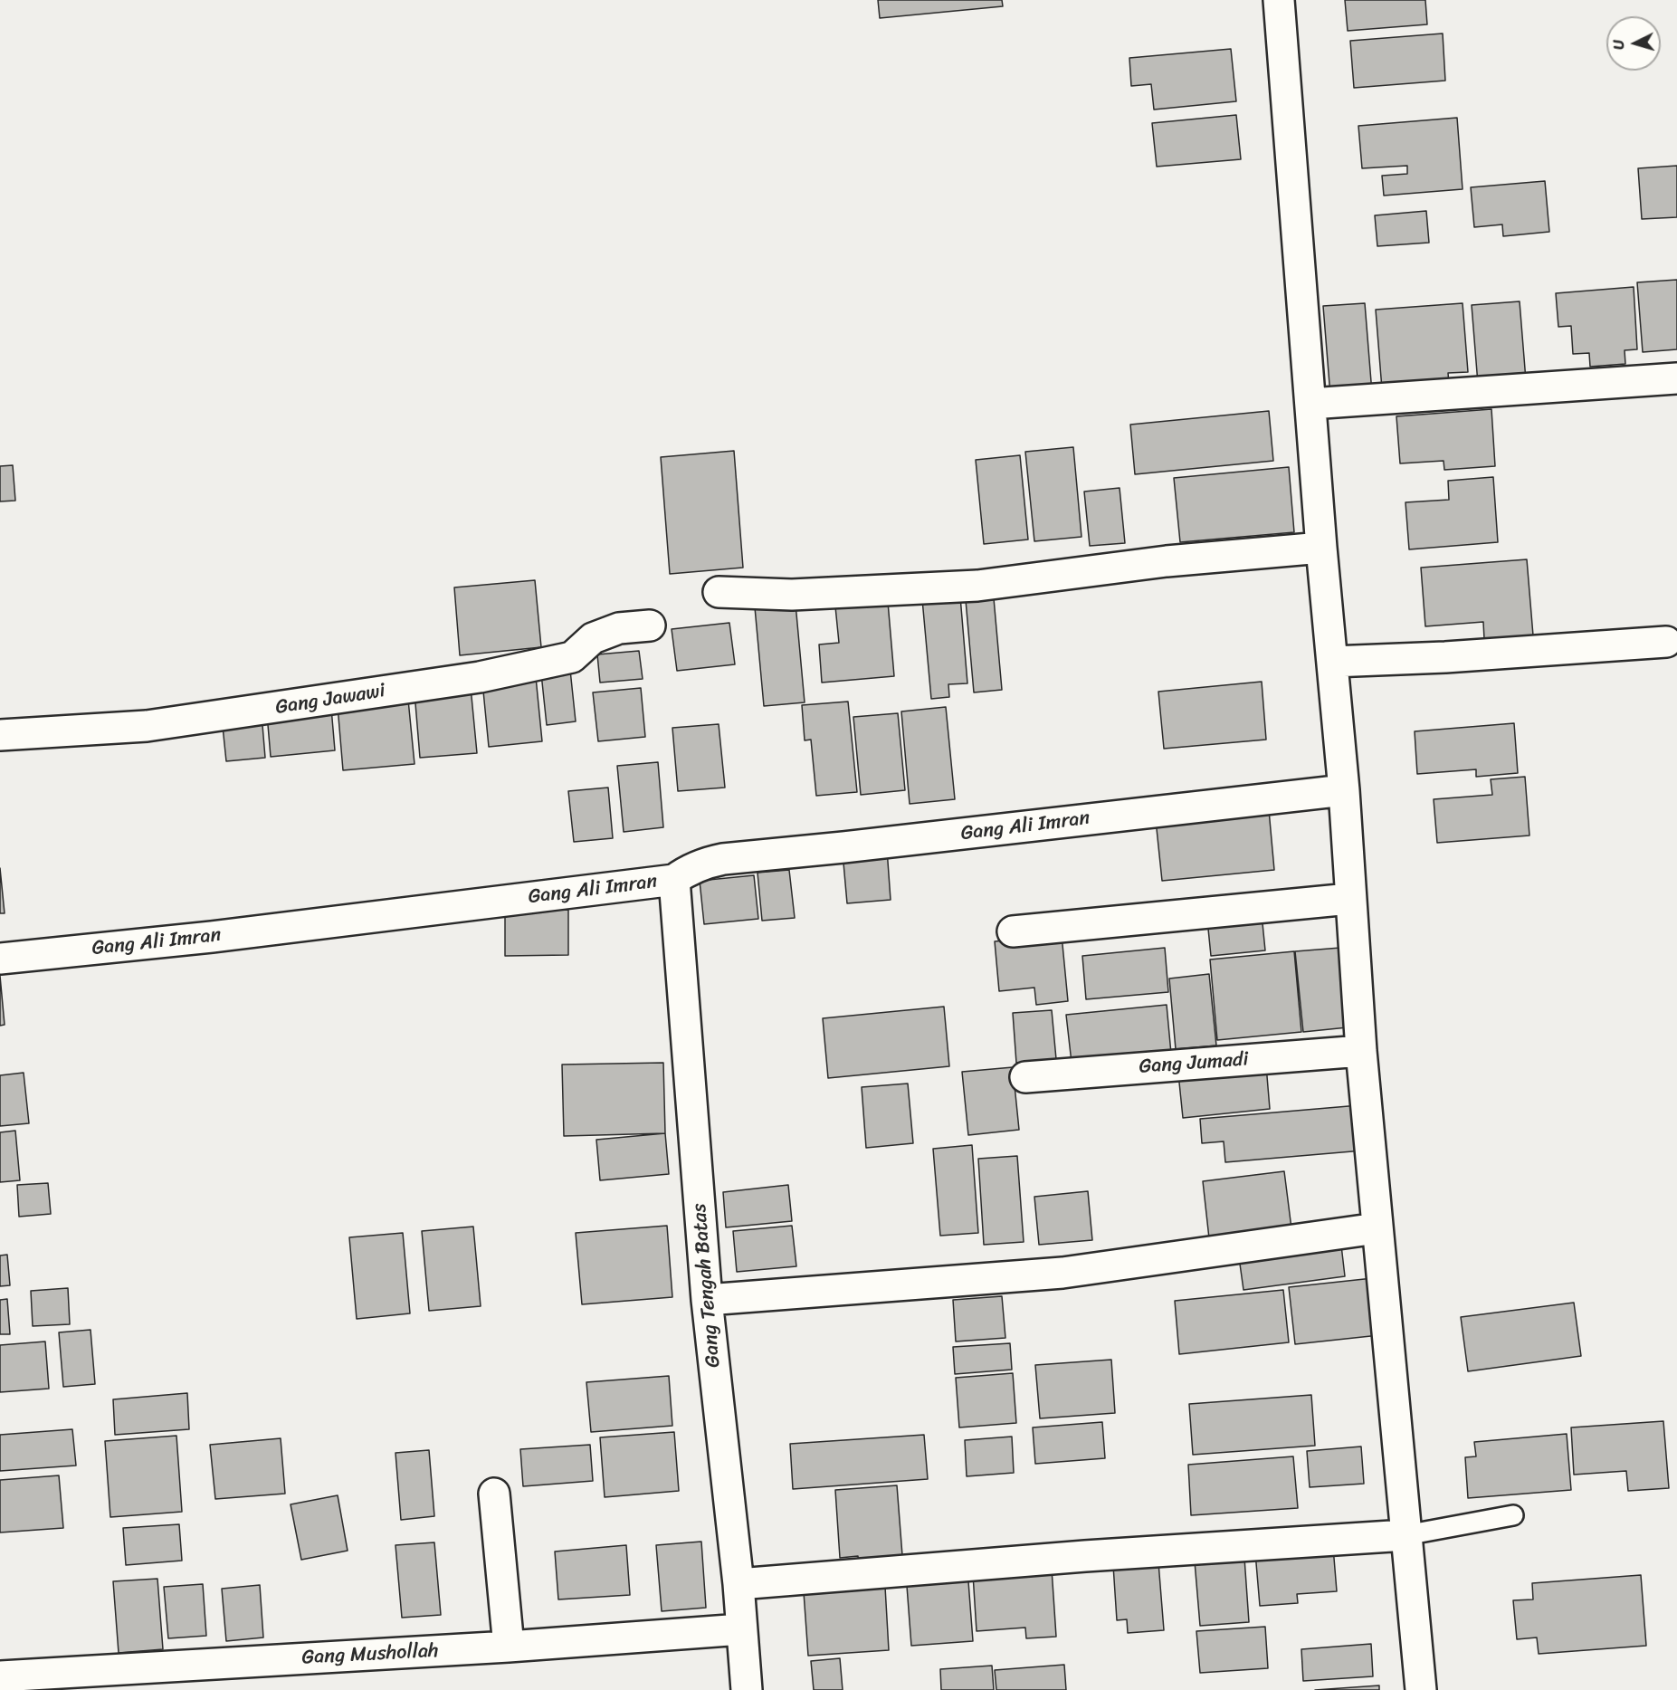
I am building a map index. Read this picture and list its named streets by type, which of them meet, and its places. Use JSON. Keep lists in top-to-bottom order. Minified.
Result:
{"streets":{"street":["Gang Jawawi","Gang Ali Imran","Gang Jumadi","Gang Tengah Batas","Gang Mushollah"]},"crossings":[["Gang Ali Imran","Gang Tengah Batas"],["Gang Tengah Batas","Gang Mushollah"]],"north":"left"}
